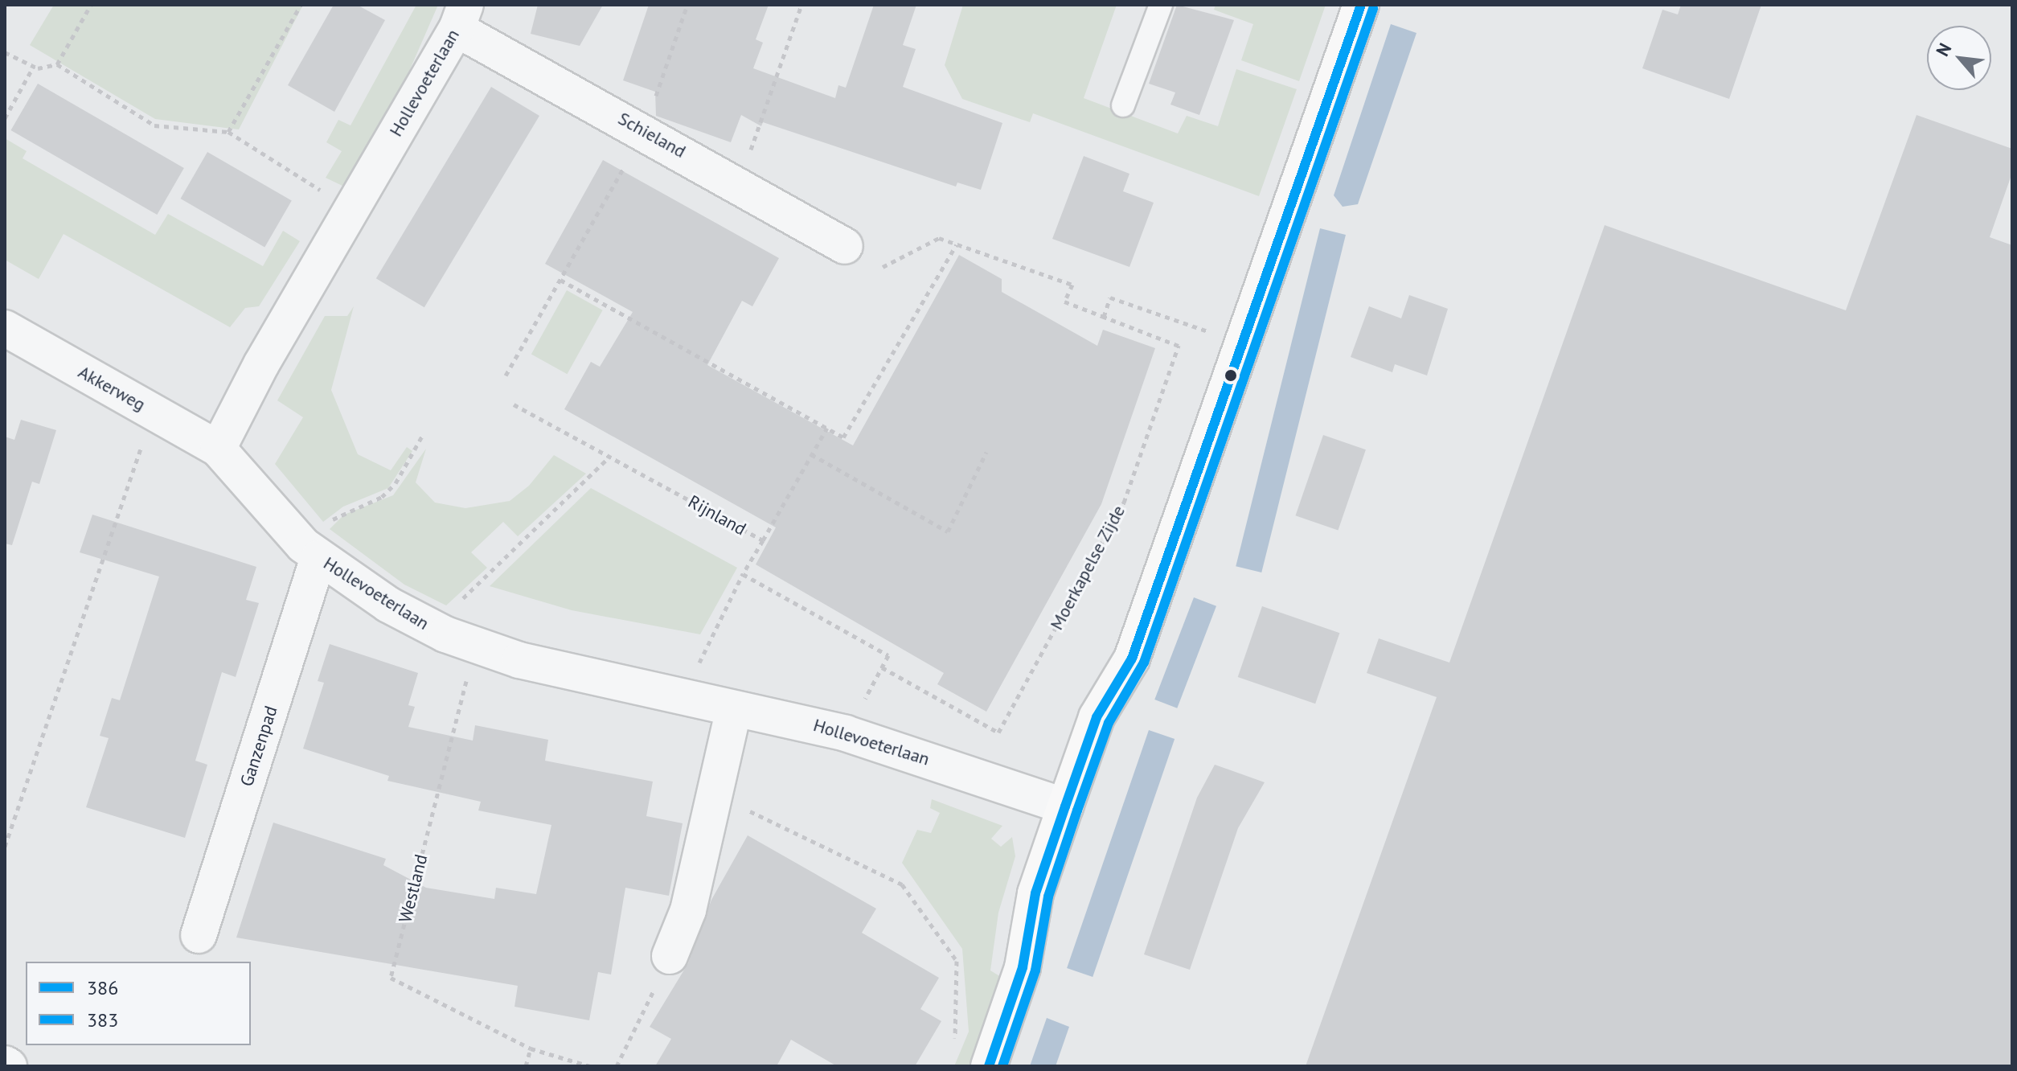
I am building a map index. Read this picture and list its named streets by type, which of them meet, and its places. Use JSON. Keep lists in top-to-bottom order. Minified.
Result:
{"streets":{"street":["Hollevoeterlaan","Schieland","Akkerweg","Ganzenpad"],"path":["Rijnland","Moerkapelse Zijde","Westland"]},"crossings":[["Hollevoeterlaan","Schieland"],["Hollevoeterlaan","Akkerweg"],["Hollevoeterlaan","Rijnland"],["Hollevoeterlaan","Ganzenpad"],["Hollevoeterlaan","Westland"],["Rijnland","Moerkapelse Zijde"]],"lines":["transit line 386","transit line 383"],"legend":["386","383"],"north":"top left"}
